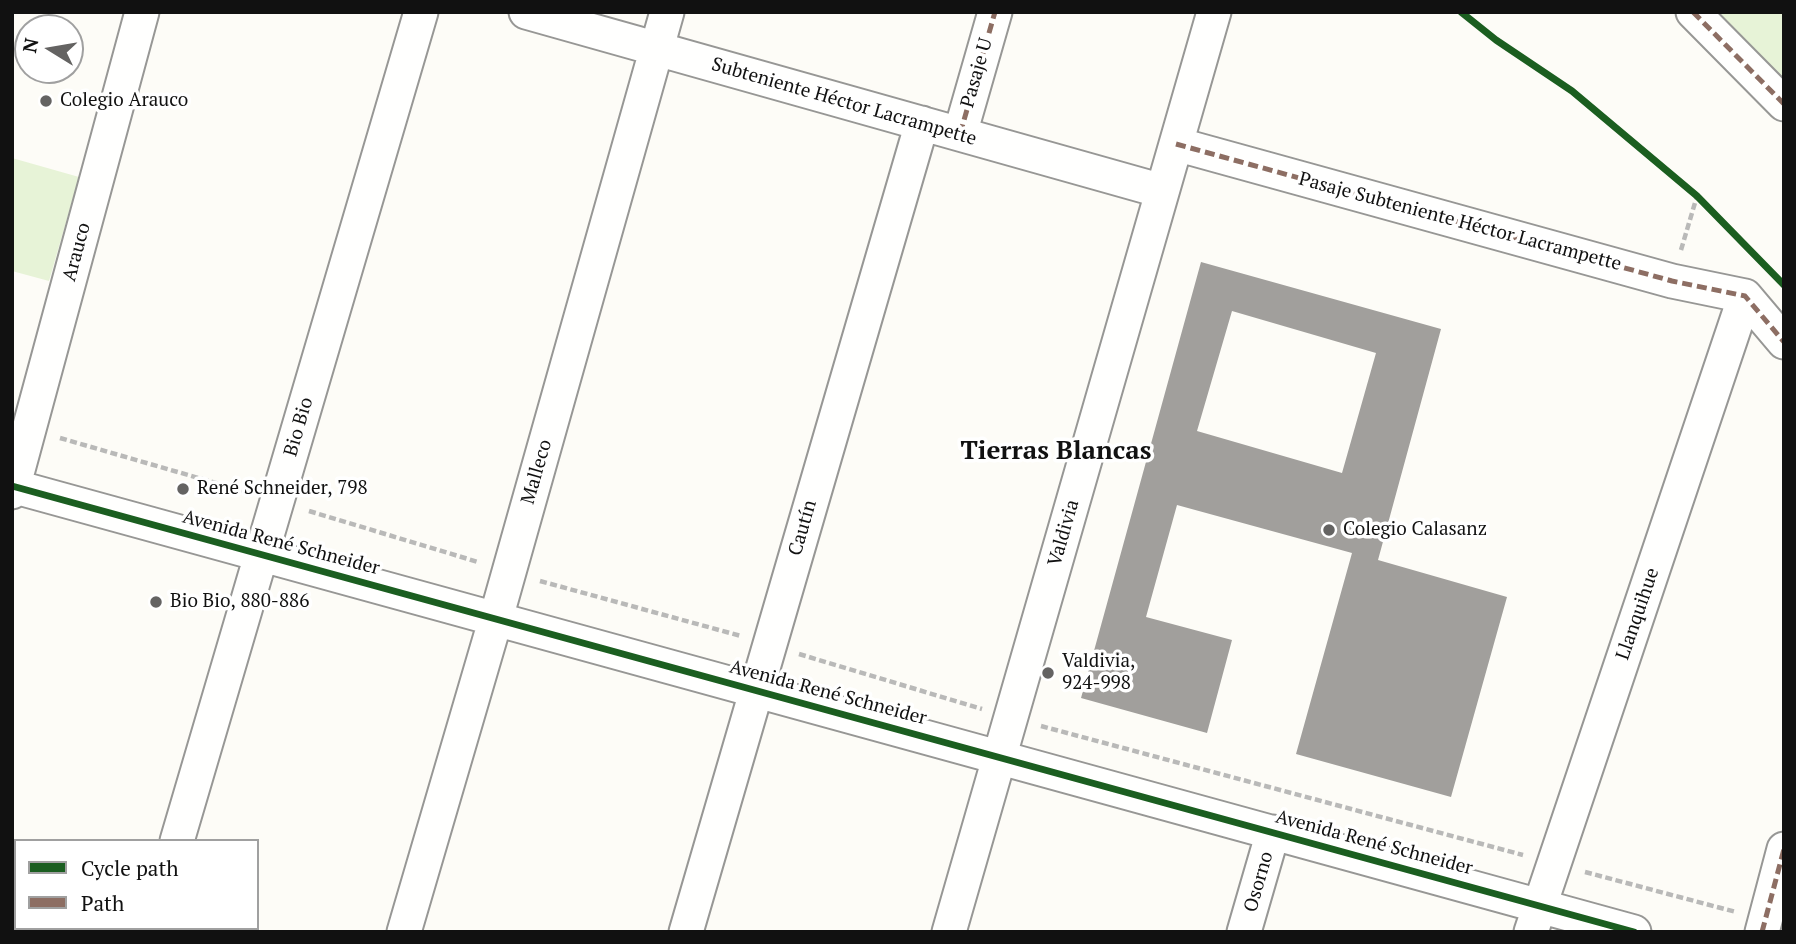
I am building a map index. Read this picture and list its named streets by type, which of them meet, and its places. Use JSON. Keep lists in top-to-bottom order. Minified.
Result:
{"streets":{"street":["Pasaje U","Subteniente Héctor Lacrampette","Pasaje Subteniente Héctor Lacrampette","Arauco","Bio Bio","Malleco","Cautín","Valdivia","Avenida René Schneider","Llanquihue","Osorno"]},"crossings":[["Pasaje U","Subteniente Héctor Lacrampette"],["Subteniente Héctor Lacrampette","Malleco"],["Subteniente Héctor Lacrampette","Cautín"],["Subteniente Héctor Lacrampette","Valdivia"],["Pasaje Subteniente Héctor Lacrampette","Valdivia"],["Pasaje Subteniente Héctor Lacrampette","Llanquihue"],["Arauco","Avenida René Schneider"],["Bio Bio","Avenida René Schneider"],["Malleco","Avenida René Schneider"],["Cautín","Avenida René Schneider"],["Valdivia","Avenida René Schneider"],["Avenida René Schneider","Llanquihue"],["Avenida René Schneider","Osorno"]],"districts":["Tierras Blancas"],"places":["Colegio Arauco","René Schneider, 798","Colegio Calasanz","Bio Bio, 880-886","Valdivia, 924-998"],"legend":["Cycle path","Path"],"north":"left"}
